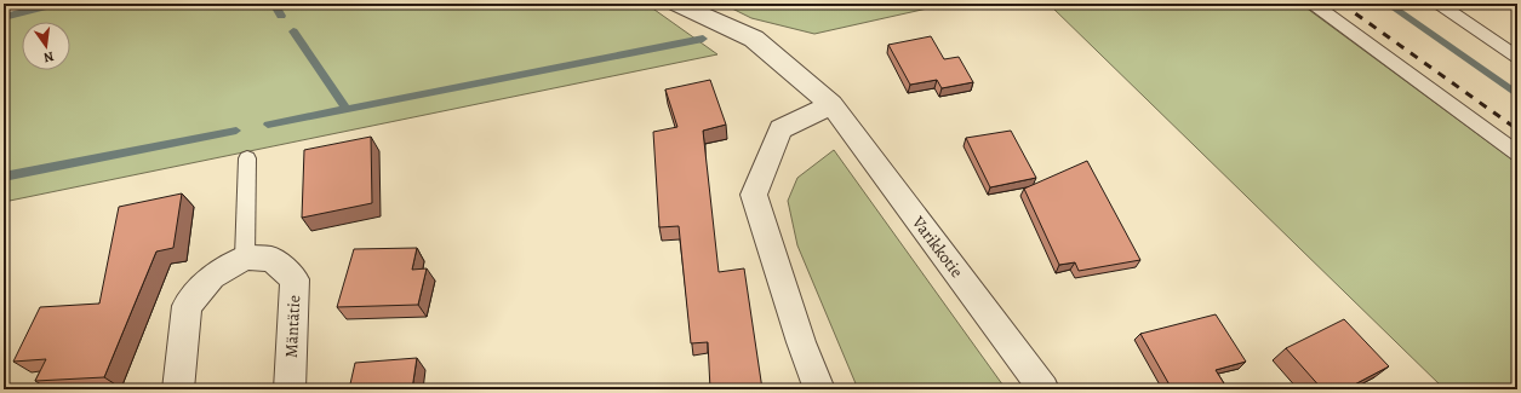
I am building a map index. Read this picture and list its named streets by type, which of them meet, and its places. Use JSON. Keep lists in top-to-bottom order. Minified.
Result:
{"streets":{"street":["Varikkotie","Mäntätie"]},"north":"bottom"}
